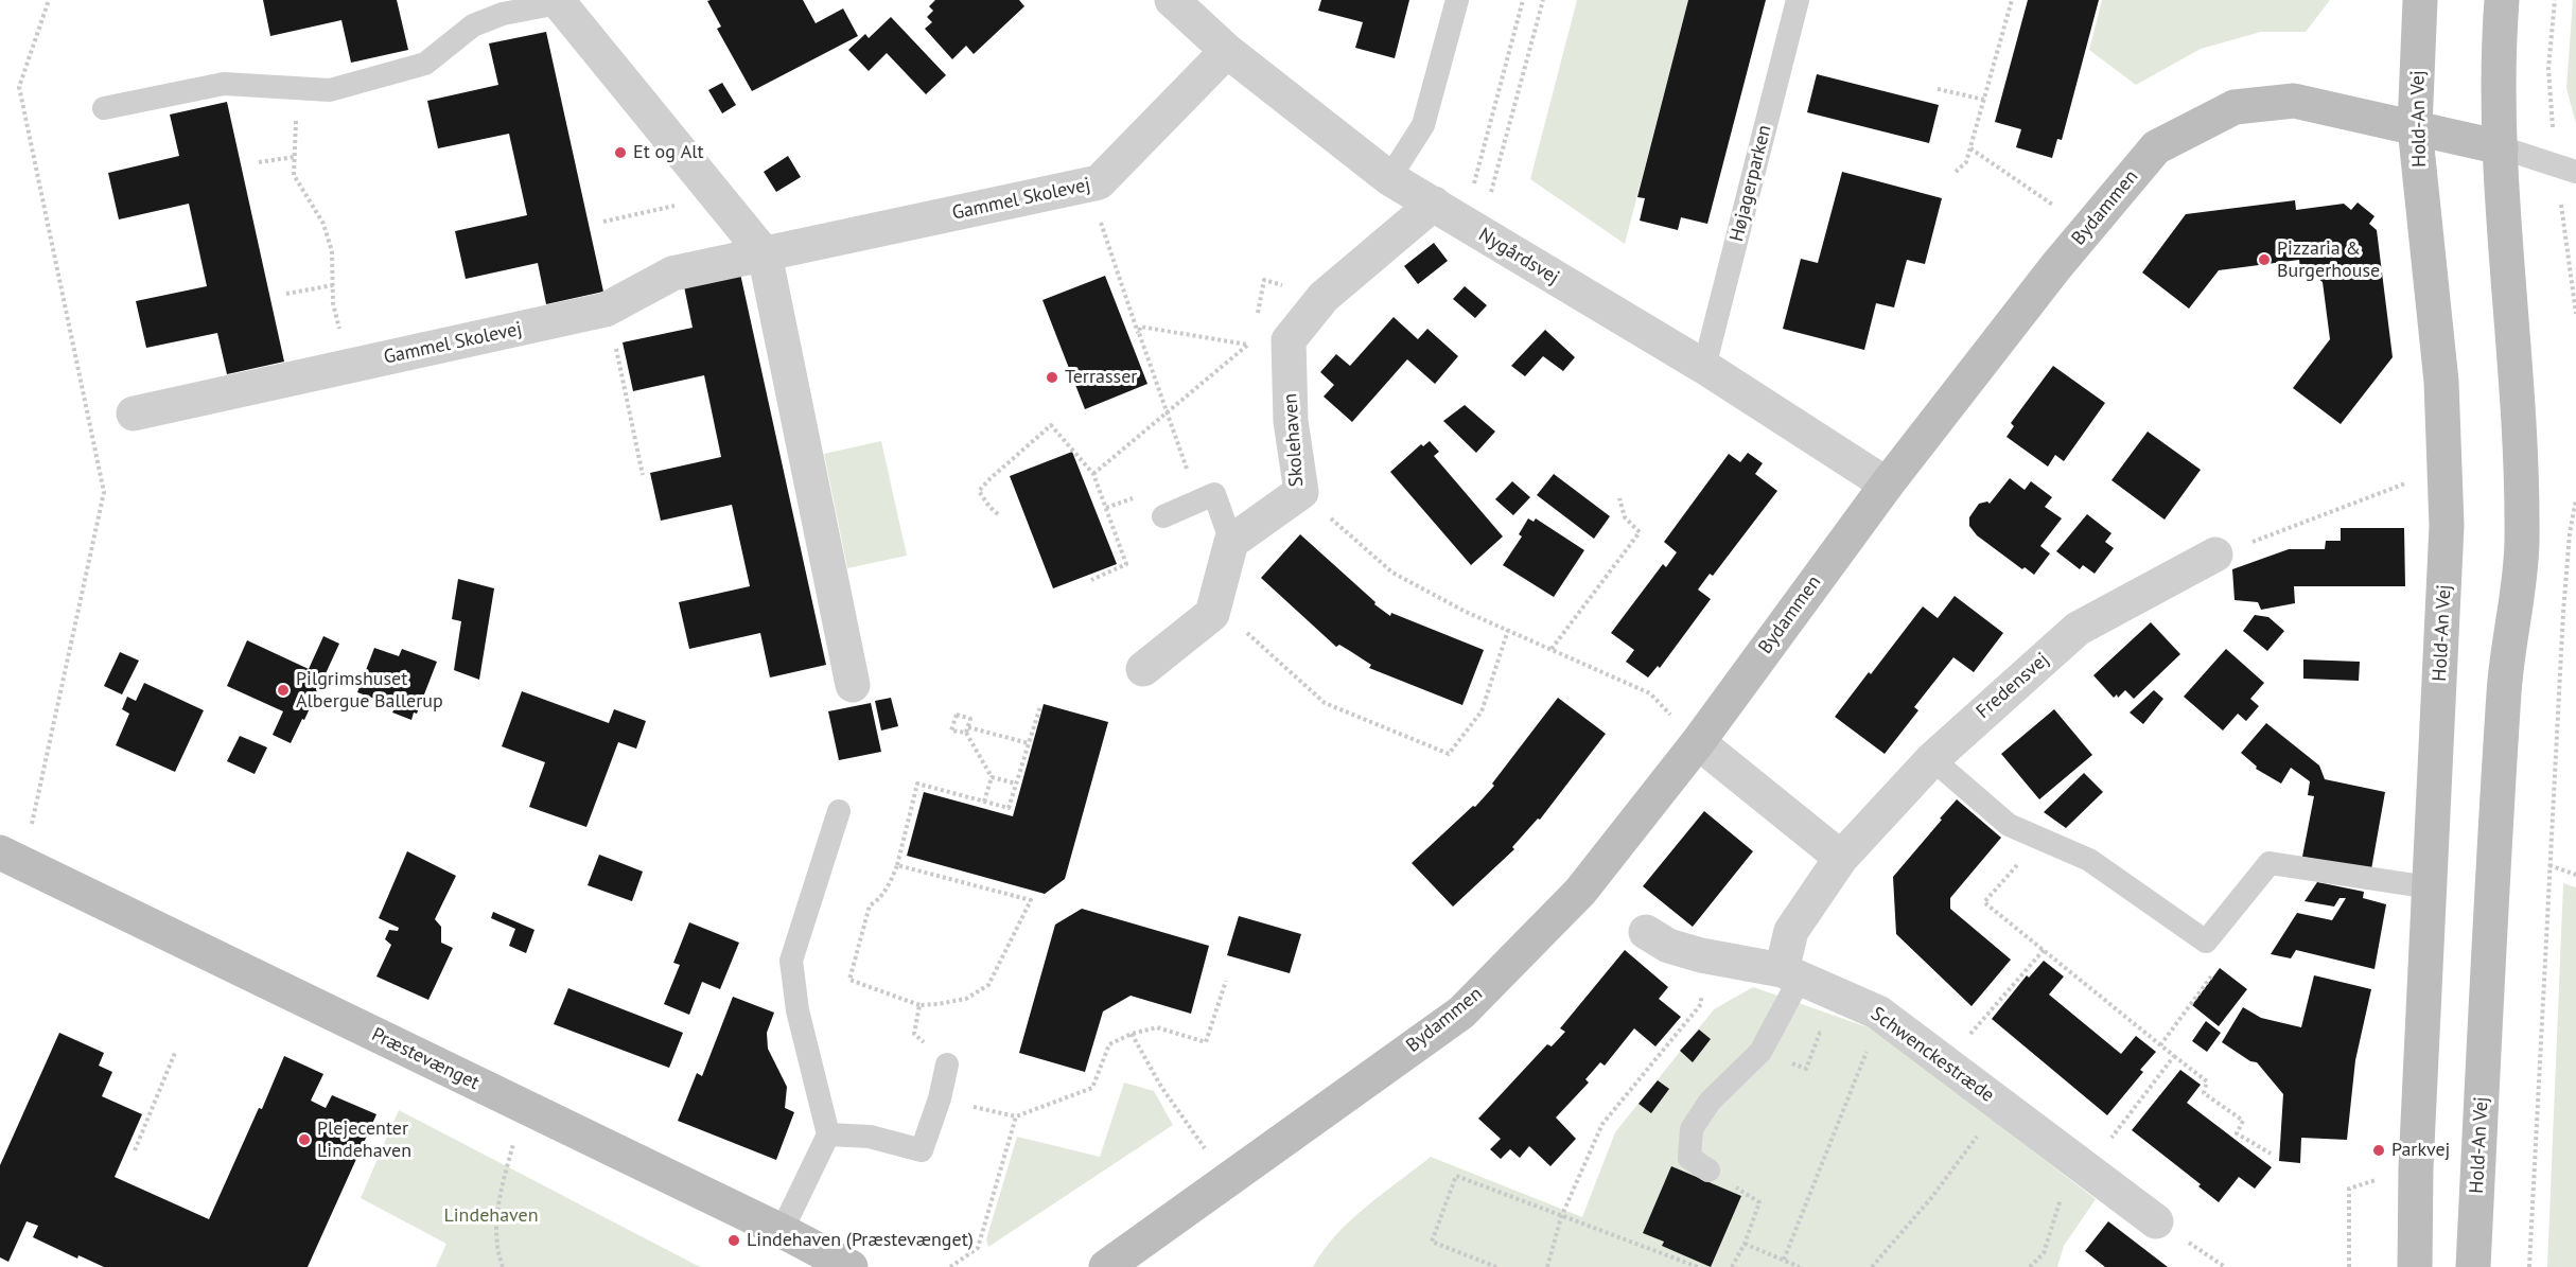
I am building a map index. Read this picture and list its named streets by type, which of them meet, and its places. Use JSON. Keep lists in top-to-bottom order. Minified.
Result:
{"streets":{"street":["Hold-An Vej","Gammel Skolevej","Bydammen","Nygårdsvej","Skolehaven","Fredensvej","Schwenckestræde","Præstevænget"],"lane":["Højagerparken"]},"crossings":[["Hold-An Vej","Bydammen"],["Højagerparken","Nygårdsvej"],["Gammel Skolevej","Nygårdsvej"],["Bydammen","Nygårdsvej"],["Nygårdsvej","Skolehaven"],["Fredensvej","Schwenckestræde"]],"parks":["Lindehaven"],"places":["Et og Alt","Pizzaria & Burgerhouse","Terrasser","Pilgrimshuset Albergue Ballerup","Plejecenter Lindehaven","Parkvej","Lindehaven (Præstevænget)"]}
